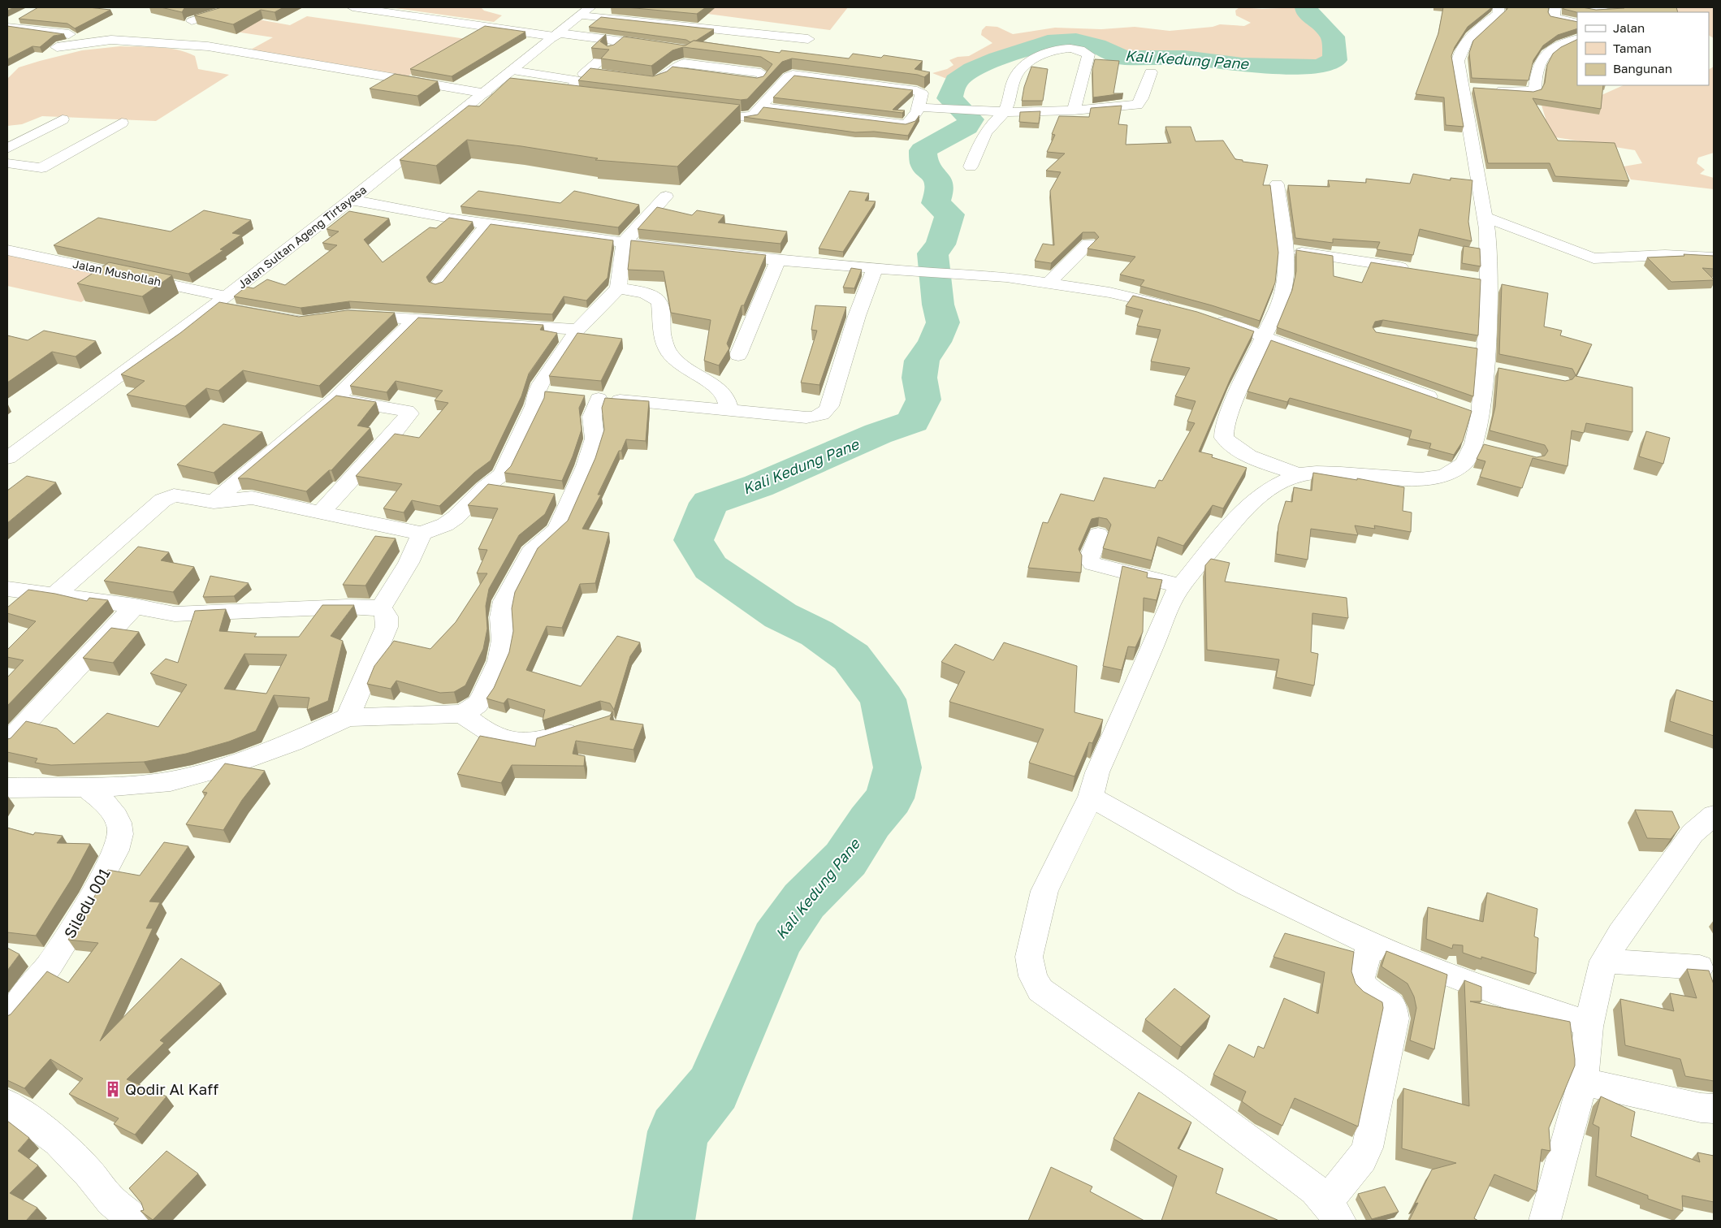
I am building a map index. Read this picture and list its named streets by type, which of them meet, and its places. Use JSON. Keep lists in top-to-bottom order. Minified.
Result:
{"streets":{"street":["Jalan Sultan Ageng Tirtayasa","Jalan Mushollah","Siledu 001"]},"crossings":[["Jalan Sultan Ageng Tirtayasa","Jalan Mushollah"]],"water":["Kali Kedung Pane"],"places":{"building":["Qodir Al Kaff"]},"legend":["Jalan","Taman","Bangunan"]}
